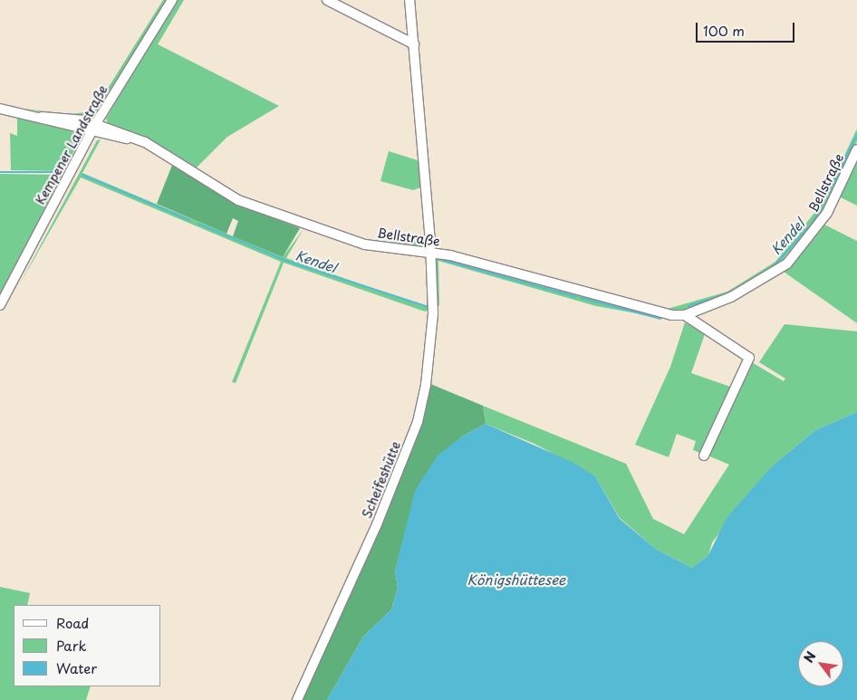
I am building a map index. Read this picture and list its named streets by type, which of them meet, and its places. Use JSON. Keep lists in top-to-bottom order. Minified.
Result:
{"streets":{"street":["Kempener Landstraße","Bellstraße","Scheifeshütte"]},"crossings":[["Kempener Landstraße","Bellstraße"],["Bellstraße","Scheifeshütte"]],"water":["Kendel","Königshüttesee"],"legend":["Road","Park","Water"],"scale_bar":"100 m","north":"top left"}
